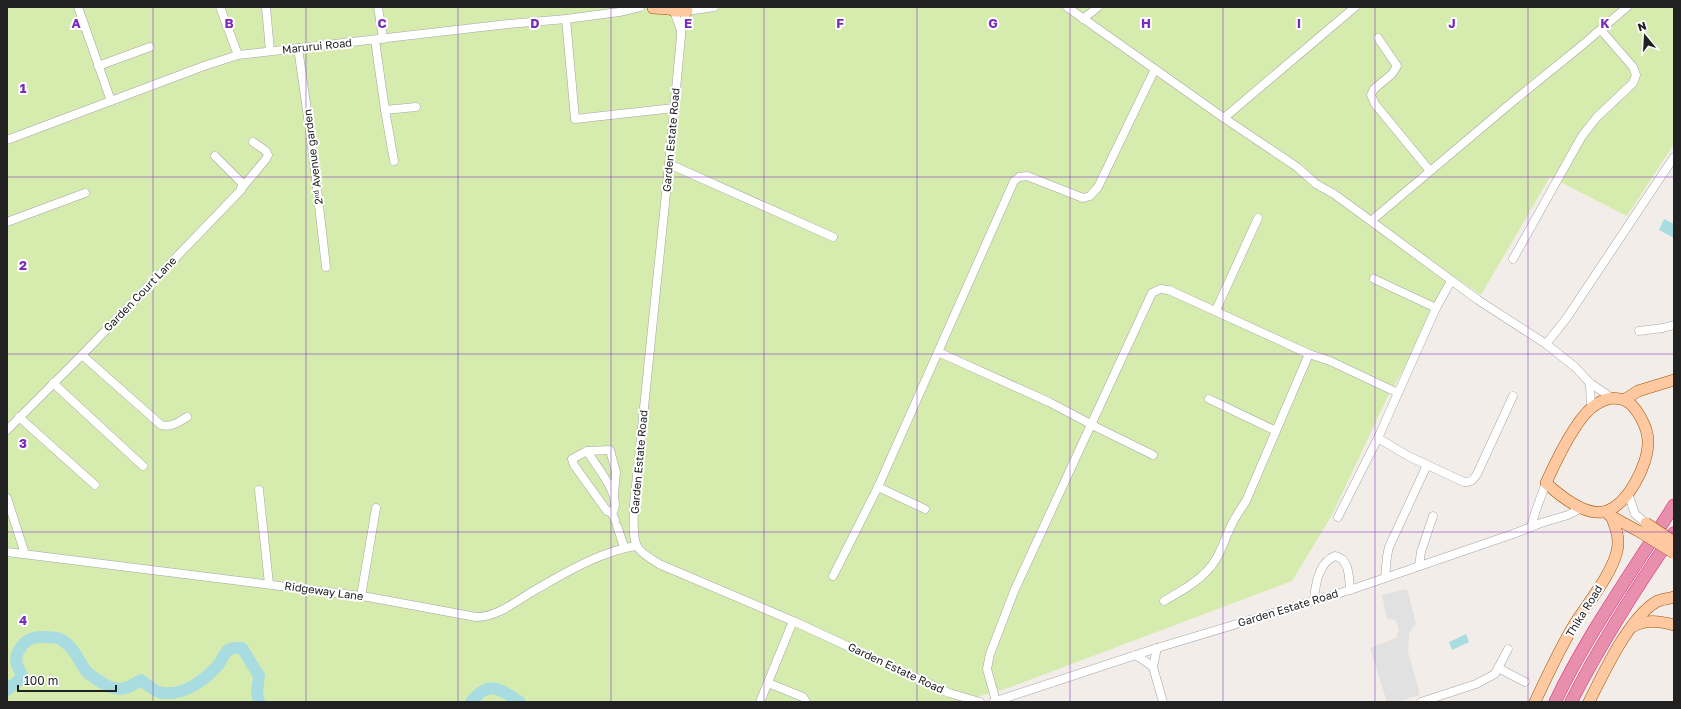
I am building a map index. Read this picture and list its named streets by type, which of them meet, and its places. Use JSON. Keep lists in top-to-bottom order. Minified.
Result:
{"streets":{"highway":["Thika Road"],"street":["Marurui Road","Garden Estate Road","2ⁿᵈ Avenue garden","Garden Court Lane","Ridgeway Lane"]},"crossings":[["Marurui Road","2ⁿᵈ Avenue garden"],["Garden Estate Road","Ridgeway Lane"],["Garden Estate Road","Thika Road"]],"scale_bar":"100 m","north":"top","grid":{"columns":["A","B","C","D","E","F","G","H","I","J","K"],"rows":["1","2","3","4"]}}
